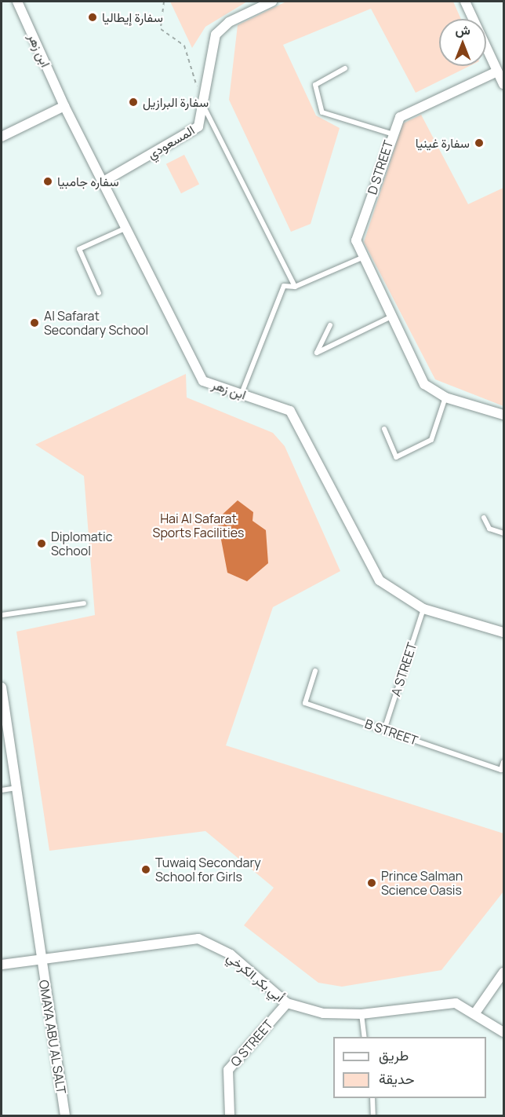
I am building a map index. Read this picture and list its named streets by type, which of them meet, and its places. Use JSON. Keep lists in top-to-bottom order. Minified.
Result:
{"streets":{"street":["ابن زهر","المسعودي","D STREET","أبي بكر الكرخي","OMAYA ABU AL SALT","Q STREET"],"lane":["A STREET","B STREET"]},"crossings":[["ابن زهر","المسعودي"],["ابن زهر","A STREET"],["A STREET","B STREET"],["أبي بكر الكرخي","OMAYA ABU AL SALT"],["أبي بكر الكرخي","Q STREET"]],"parks":["Hai Al Safarat Sports Facilities"],"places":["سفارة إيطاليا","سفارة البرازيل","سفارة غينيا","سفاره جامبيا","Al Safarat Secondary School","Diplomatic School","Tuwaiq Secondary School for Girls","Prince Salman Science Oasis"],"legend":["طريق","حديقة"],"north":"top"}
